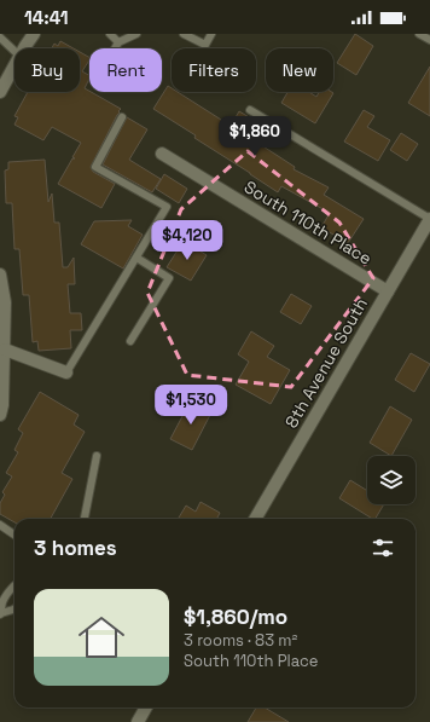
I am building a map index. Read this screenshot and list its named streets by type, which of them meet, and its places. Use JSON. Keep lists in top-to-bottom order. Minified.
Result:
{"streets":{"street":["South 110th Place","8th Avenue South"]},"crossings":[["South 110th Place","8th Avenue South"]],"page":{"status":"14:41","chip":["Buy","Rent","Filters","New"],"price":["$1,860","$4,120","$1,530"],"heading":"3 homes","list":[{"name":"$1,860/mo","note":"3 rooms · 83 m² · South 110th Place"}]}}
